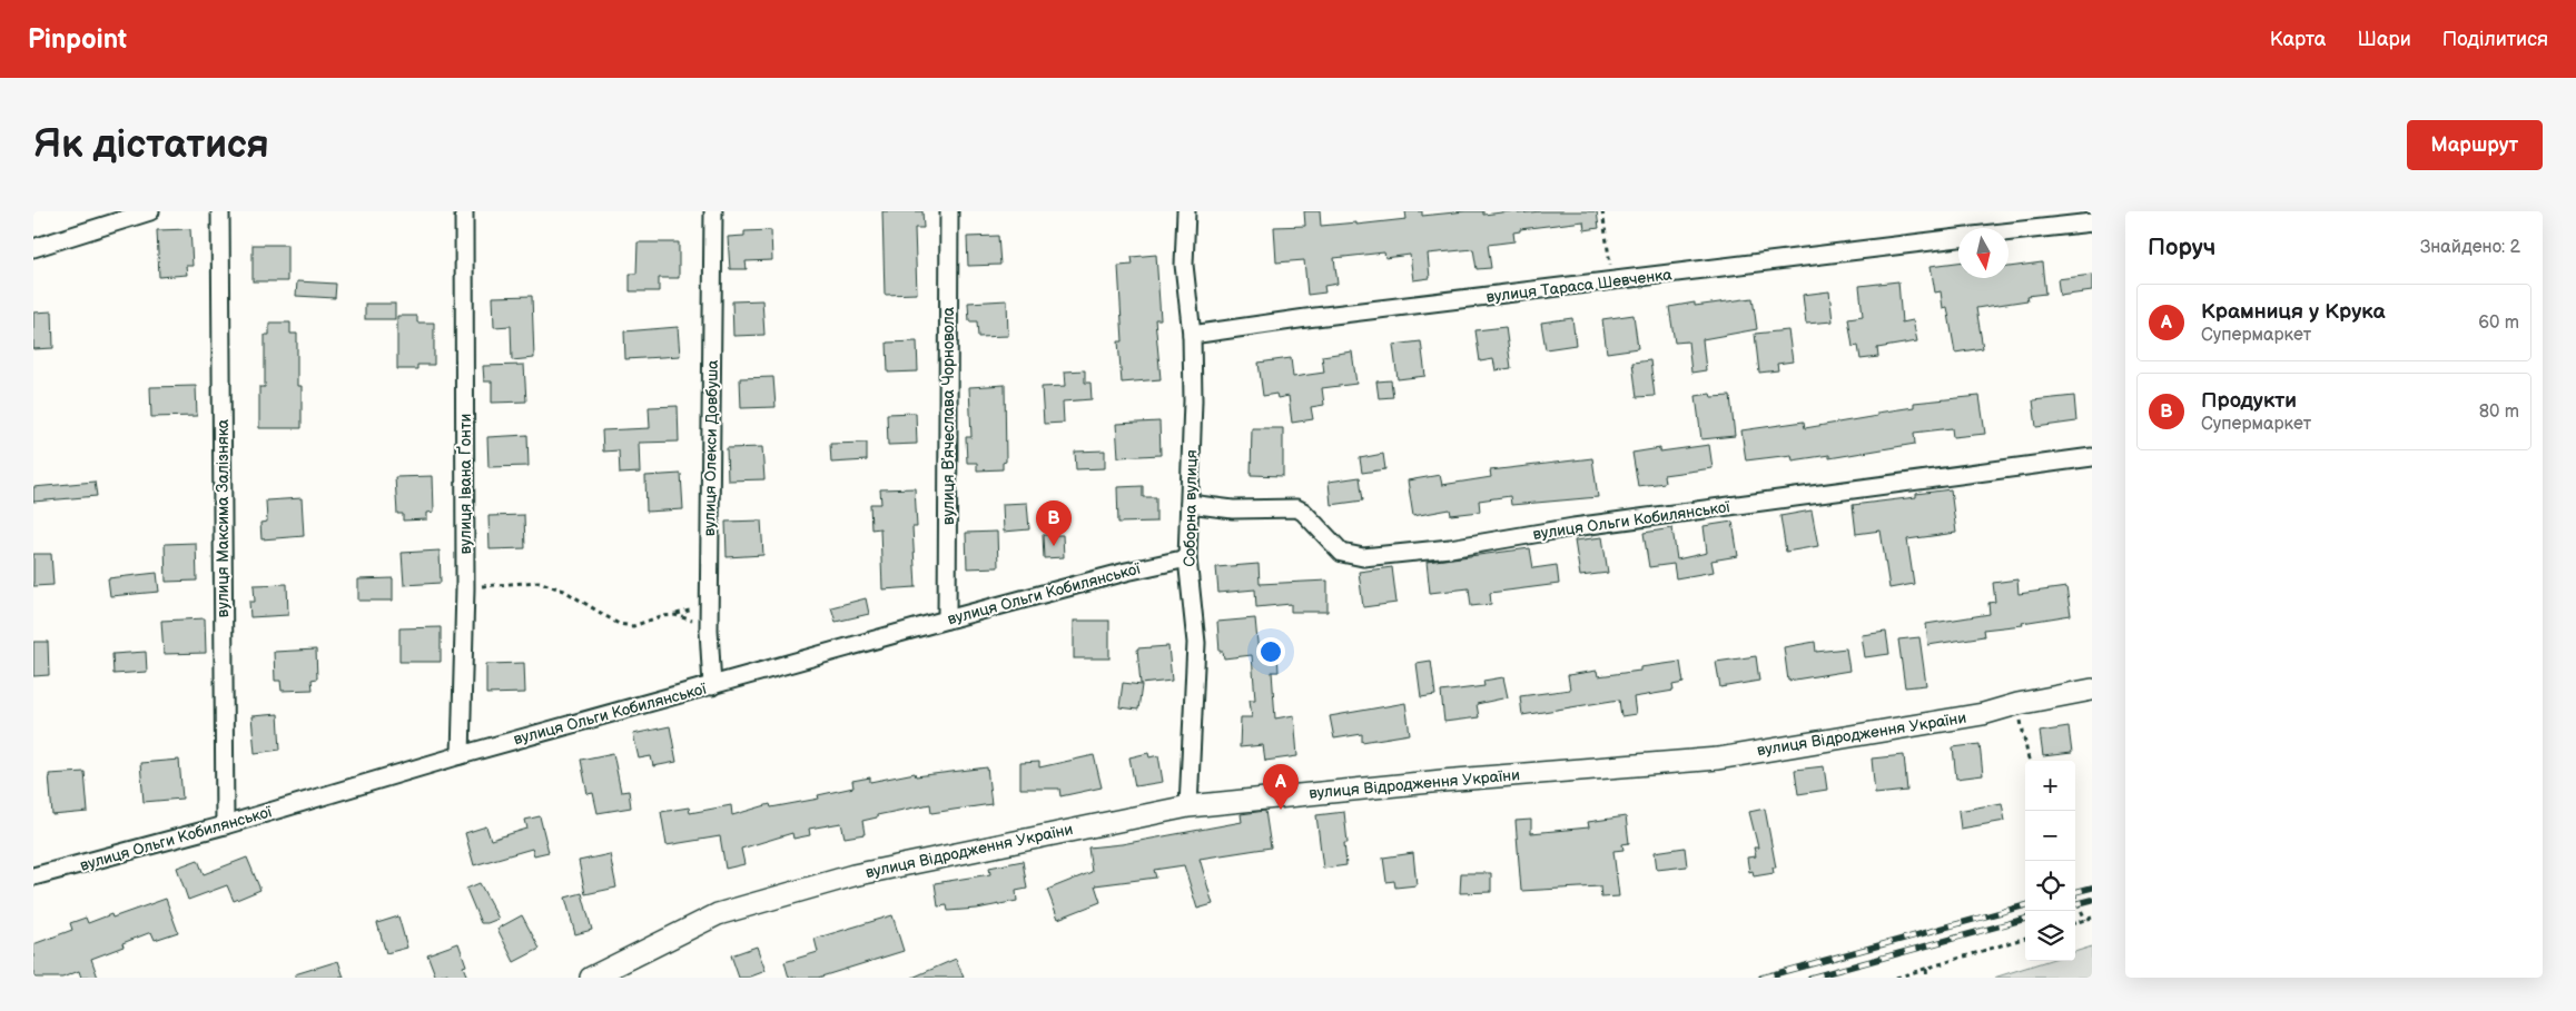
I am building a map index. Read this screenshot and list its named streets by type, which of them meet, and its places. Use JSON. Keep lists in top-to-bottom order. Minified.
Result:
{"streets":{"street":["вулиця Тараса Шевченка","вулиця Вʼячеслава Чорновола","вулиця Олекси Довбуша","вулиця Івана Ґонти","Соборна вулиця","вулиця Максима Залізняка","вулиця Ольги Кобилянської","вулиця Відродження України"]},"crossings":[["вулиця Тараса Шевченка","Соборна вулиця"],["вулиця Вʼячеслава Чорновола","вулиця Ольги Кобилянської"],["вулиця Олекси Довбуша","вулиця Ольги Кобилянської"],["вулиця Івана Ґонти","вулиця Ольги Кобилянської"],["Соборна вулиця","вулиця Ольги Кобилянської"],["Соборна вулиця","вулиця Відродження України"],["вулиця Максима Залізняка","вулиця Ольги Кобилянської"]],"north":"bottom","page":{"header":"Pinpoint","nav":["Карта","Шари","Поділитися"],"buttons":"Маршрут","title":"Як дістатися","heading":["Поруч","Знайдено: 2"],"list":[{"mark":"A","name":"Крамниця у Крука","note":"Супермаркет","value":"60 m"},{"mark":"B","name":"Продукти","note":"Супермаркет","value":"80 m"}],"pins":["B","A"],"map_buttons":["+","−"]}}
